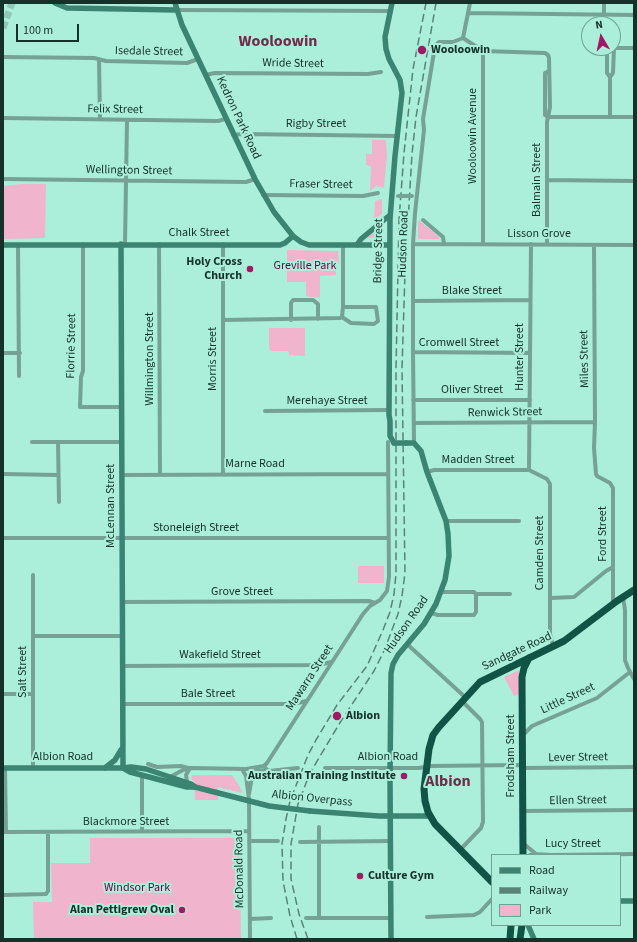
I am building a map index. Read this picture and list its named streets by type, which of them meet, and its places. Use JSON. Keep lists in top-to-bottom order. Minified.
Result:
{"streets":{"highway":["Sandgate Road","Frodsham Street"],"main road":["Kedron Park Road","Chalk Street","Hudson Road","Bridge Street","McLennan Street","Albion Road","Albion Overpass"],"street":["Isedale Street","Wride Street","Felix Street","Rigby Street","Wooloowin Avenue","Wellington Street","Balmain Street","Fraser Street","Lisson Grove","Blake Street","Cromwell Street","Florrie Street","Hunter Street","Willmington Street","Morris Street","Miles Street","Oliver Street","Merehaye Street","Renwick Street","Madden Street","Marne Road","Stoneleigh Street","Ford Street","Camden Street","Grove Street","Wakefield Street","Salt Street","Mawarra Street","Bale Street","Little Street","Lever Street","Ellen Street","Blackmore Street","Lucy Street","McDonald Road"]},"crossings":[["Isedale Street","Kedron Park Road"],["Wride Street","Kedron Park Road"],["Felix Street","Kedron Park Road"],["Kedron Park Road","Rigby Street"],["Kedron Park Road","Wellington Street"],["Kedron Park Road","Fraser Street"],["Kedron Park Road","Chalk Street"],["Rigby Street","Bridge Street"],["Wooloowin Avenue","Balmain Street"],["Wooloowin Avenue","Lisson Grove"],["Balmain Street","Lisson Grove"],["Chalk Street","Florrie Street"],["Chalk Street","Willmington Street"],["Chalk Street","Morris Street"],["Chalk Street","McLennan Street"],["Lisson Grove","Hudson Road"],["Lisson Grove","Hunter Street"],["Lisson Grove","Miles Street"],["Hudson Road","Blake Street"],["Hudson Road","Cromwell Street"],["Hudson Road","Oliver Street"],["Hudson Road","Renwick Street"],["Hudson Road","Madden Street"],["Hudson Road","Albion Road"],["Hudson Road","Albion Overpass"],["Bridge Street","Merehaye Street"],["Bridge Street","Marne Road"],["Bridge Street","Stoneleigh Street"],["Bridge Street","Grove Street"],["Bridge Street","Mawarra Street"],["Blake Street","Hunter Street"],["Cromwell Street","Hunter Street"],["Florrie Street","McLennan Street"],["Hunter Street","Oliver Street"],["Hunter Street","Renwick Street"],["Hunter Street","Madden Street"],["Hunter Street","Camden Street"],["Willmington Street","Marne Road"],["Morris Street","Marne Road"],["Miles Street","Renwick Street"],["Miles Street","Ford Street"],["Madden Street","Camden Street"],["Marne Road","McLennan Street"],["McLennan Street","Stoneleigh Street"],["McLennan Street","Grove Street"],["McLennan Street","Wakefield Street"],["McLennan Street","Bale Street"],["McLennan Street","Albion Road"],["McLennan Street","Albion Overpass"],["Ford Street","Sandgate Road"],["Camden Street","Sandgate Road"],["Grove Street","Mawarra Street"],["Sandgate Road","Frodsham Street"],["Sandgate Road","Albion Road"],["Sandgate Road","Lever Street"],["Sandgate Road","Albion Overpass"],["Wakefield Street","Mawarra Street"],["Salt Street","Albion Road"],["Mawarra Street","Bale Street"],["Little Street","Frodsham Street"],["Frodsham Street","Lever Street"],["Frodsham Street","Ellen Street"],["Frodsham Street","Lucy Street"],["Albion Road","Lever Street"],["Albion Road","Albion Overpass"],["Blackmore Street","McDonald Road"]],"districts":["Wooloowin","Albion"],"parks":["Greville Park","Windsor Park"],"places":["Wooloowin","Holy Cross Church","Albion","Australian Training Institute","Culture Gym","Alan Pettigrew Oval"],"legend":["Road","Railway","Park"],"scale_bar":"100 m","north":"top"}
